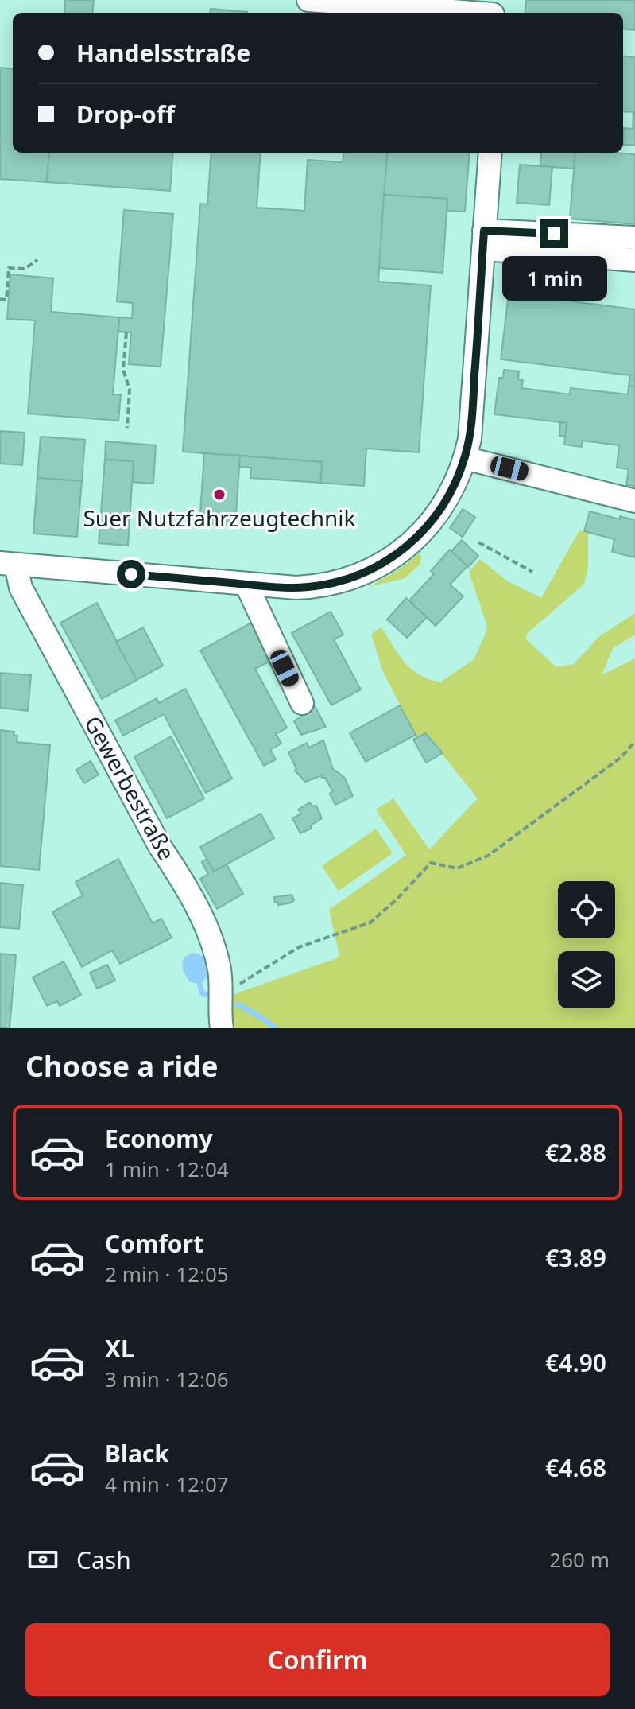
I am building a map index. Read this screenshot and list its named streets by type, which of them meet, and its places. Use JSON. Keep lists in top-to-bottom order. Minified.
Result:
{"streets":{"street":["Gewerbestraße"]},"places":["Suer Nutzfahrzeugtechnik"],"page":{"banner":["Handelsstraße","Drop-off"],"bubble":"1 min","heading":"Choose a ride","list":[{"name":"Economy","note":"1 min · 12:04","value":"€2.88"},{"name":"Comfort","note":"2 min · 12:05","value":"€3.89"},{"name":"XL","note":"3 min · 12:06","value":"€4.90"},{"name":"Black","note":"4 min · 12:07","value":"€4.68"}],"pay":["Cash","260 m"],"buttons":"Confirm"}}
